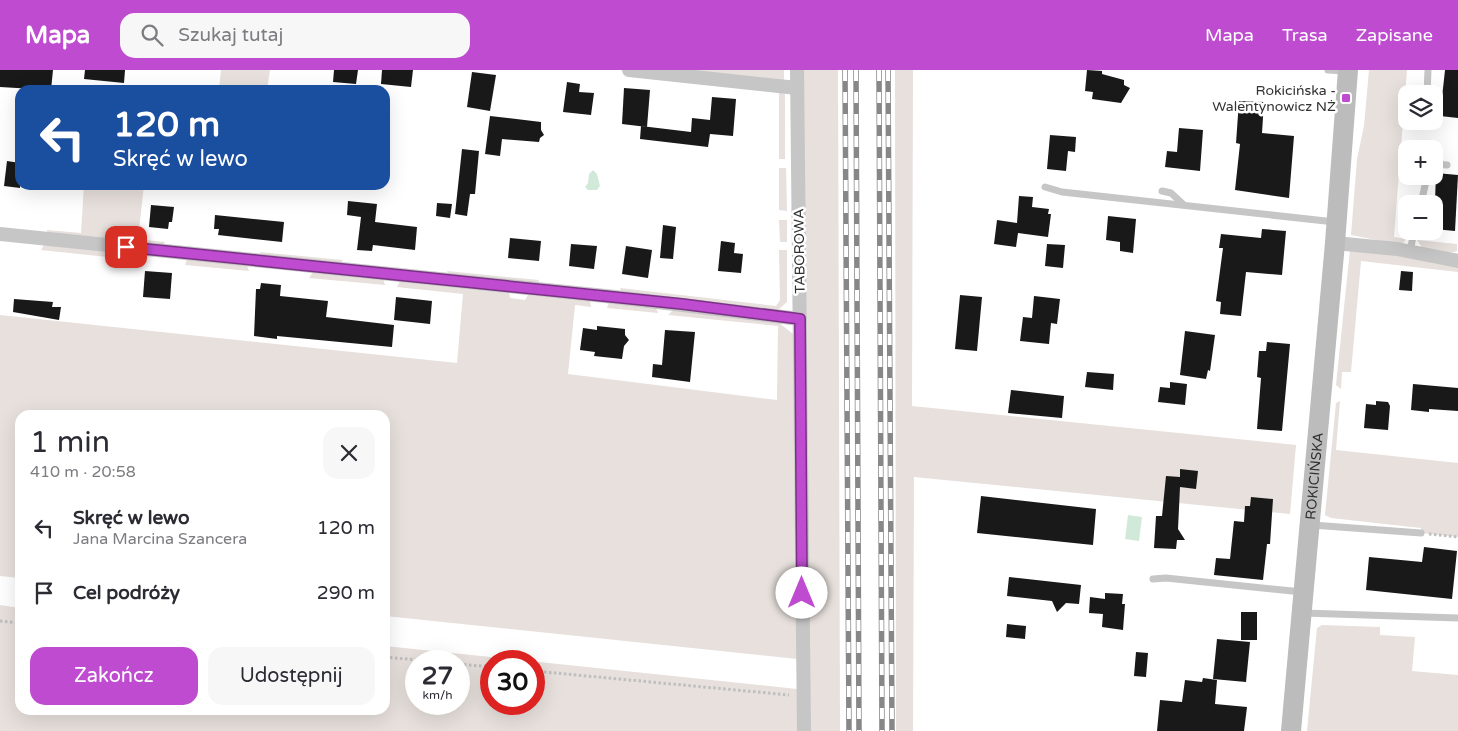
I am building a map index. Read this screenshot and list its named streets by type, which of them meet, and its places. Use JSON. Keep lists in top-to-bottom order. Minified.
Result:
{"streets":{"main road":["ROKICIŃSKA"],"street":["TABOROWA"]},"places":{"transit":["Rokicińska - Walentynowicz NŻ"]},"page":{"header":"Mapa","search":"Szukaj tutaj","nav":["Mapa","Trasa","Zapisane"],"map_buttons":["+","−"],"turn":["120 m","Skręć w lewo"],"heading":["1 min","410 m · 20:58"],"list":[{"name":"Skręć w lewo","note":"Jana Marcina Szancera","value":"120 m"},{"name":"Cel podróży","value":"290 m"}],"buttons":["Zakończ","Udostępnij"],"speed":"27 km/h","limit":"30"}}
